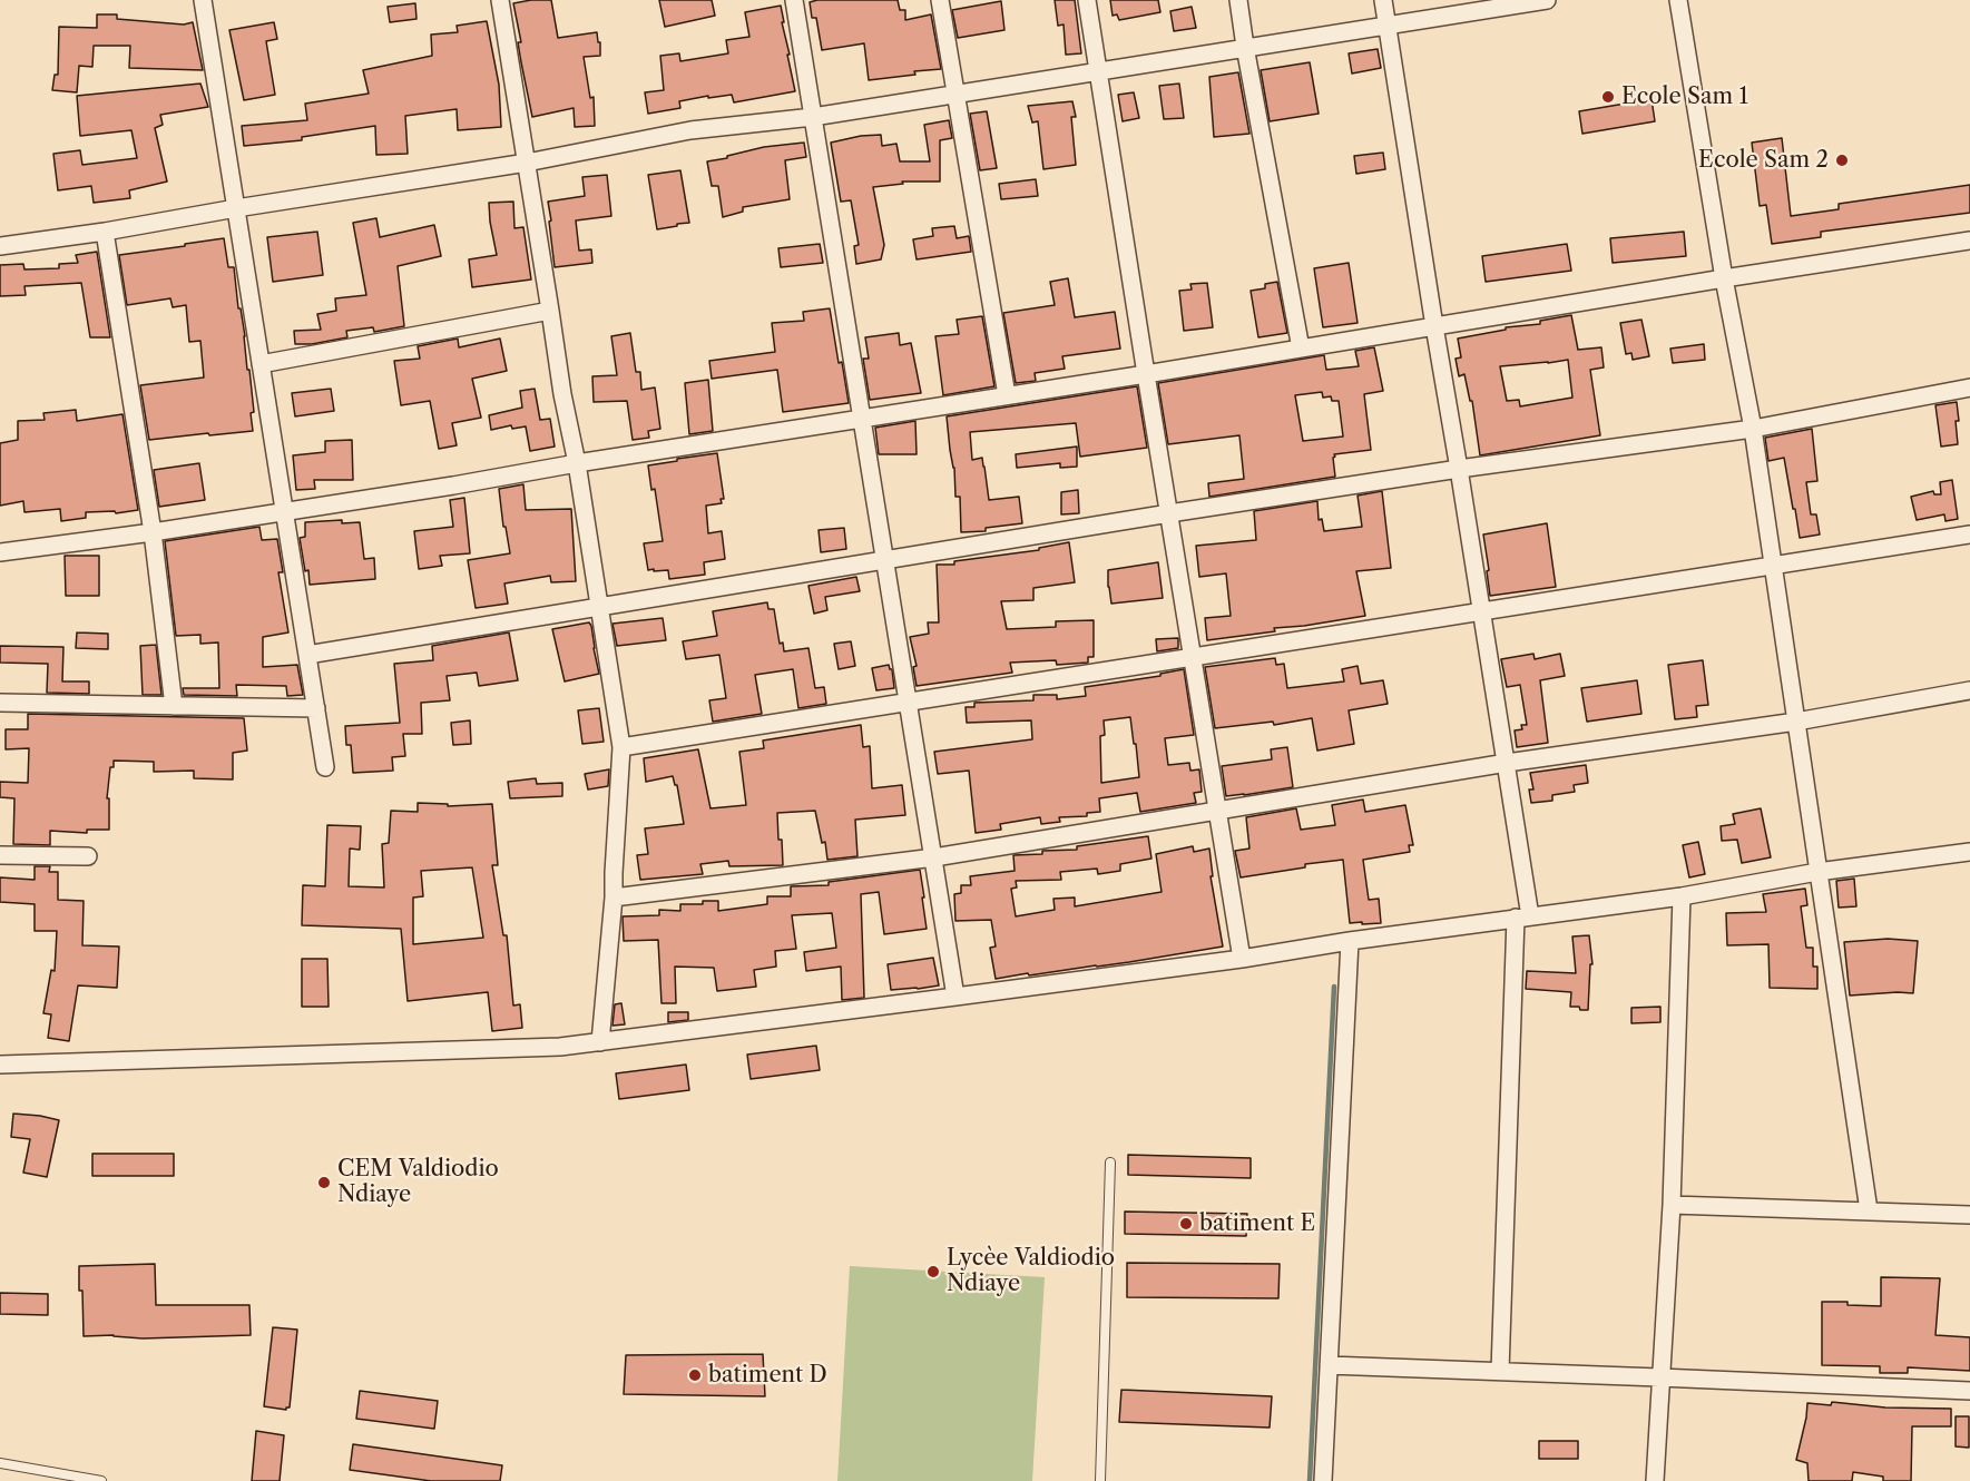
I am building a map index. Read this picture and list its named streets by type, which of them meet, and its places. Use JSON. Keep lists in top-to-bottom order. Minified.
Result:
{"places":["Ecole Sam 1","Ecole Sam 2","CEM Valdiodio Ndiaye","batiment E","Lycèe Valdiodio Ndiaye","batiment D"]}
